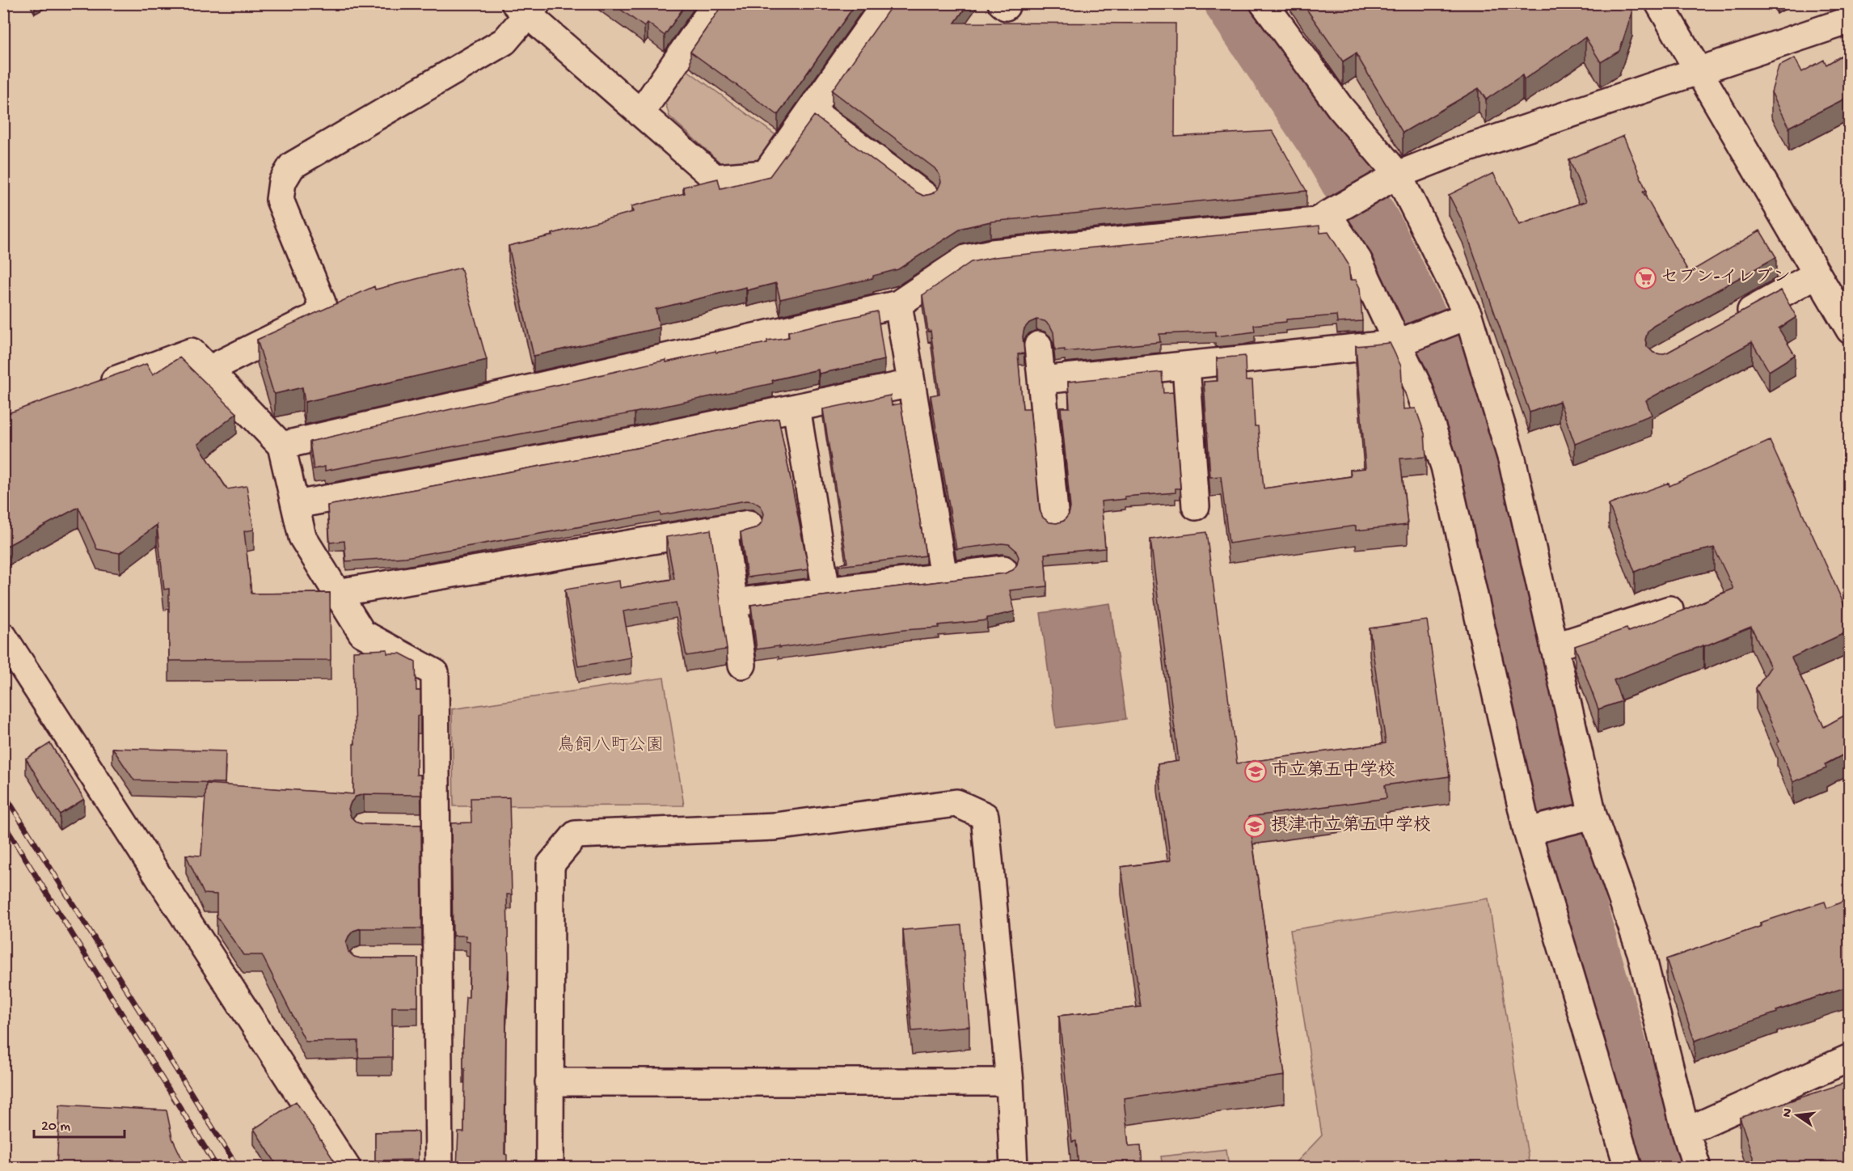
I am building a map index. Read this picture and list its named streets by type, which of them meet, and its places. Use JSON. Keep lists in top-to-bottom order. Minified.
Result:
{"parks":["鳥飼八町公園"],"places":{"supermarket":["セブン-イレブン"],"school or university":["市立第五中学校","摂津市立第五中学校"]},"scale_bar":"20 m","north":"left"}
